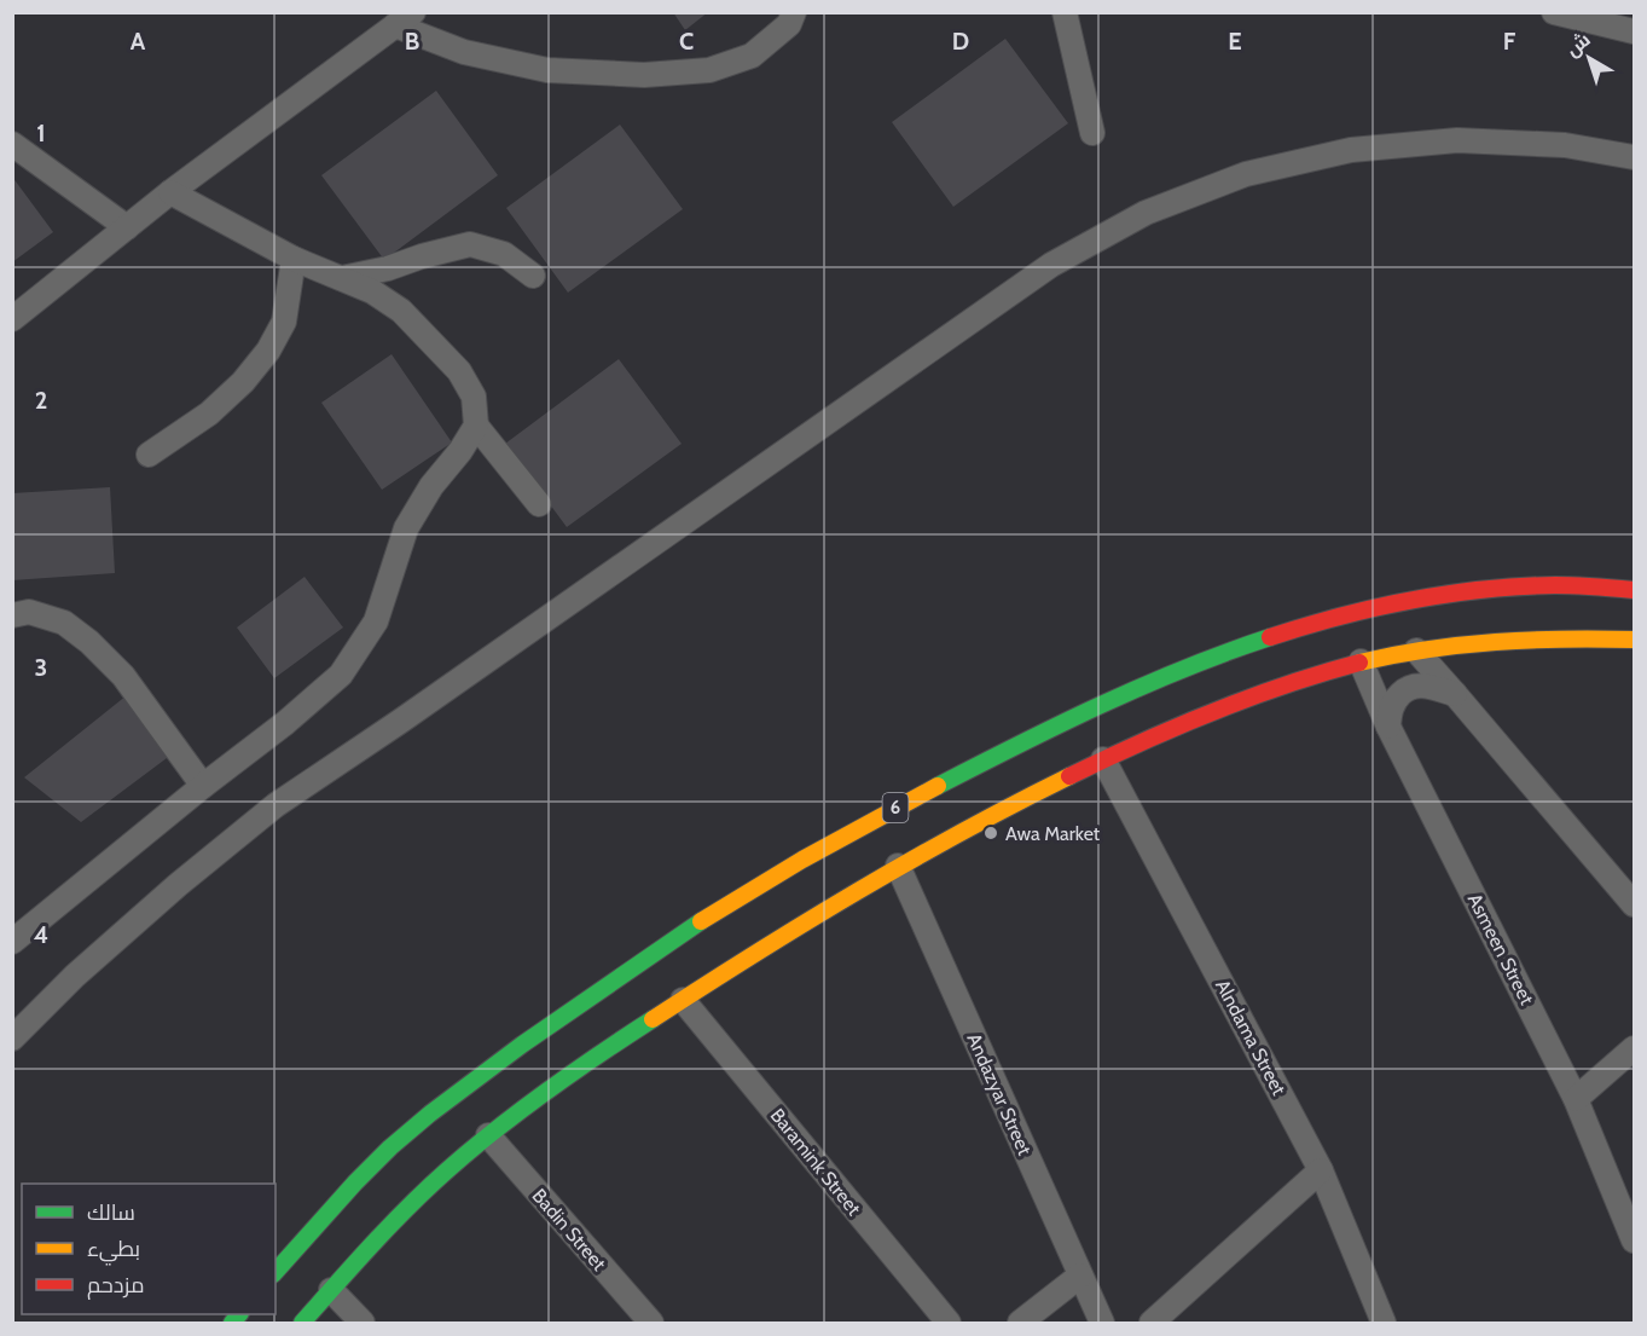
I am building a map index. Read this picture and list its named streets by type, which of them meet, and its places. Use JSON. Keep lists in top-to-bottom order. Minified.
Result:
{"streets":{"main road":["6"],"street":["Asmeen Street","Alndama Street","Andazyar Street","Baramink Street","Badin Street"]},"places":["Awa Market"],"legend":["سالك","بطيء","مزدحم"],"north":"top left","grid":{"columns":["A","B","C","D","E","F"],"rows":["1","2","3","4"]}}
